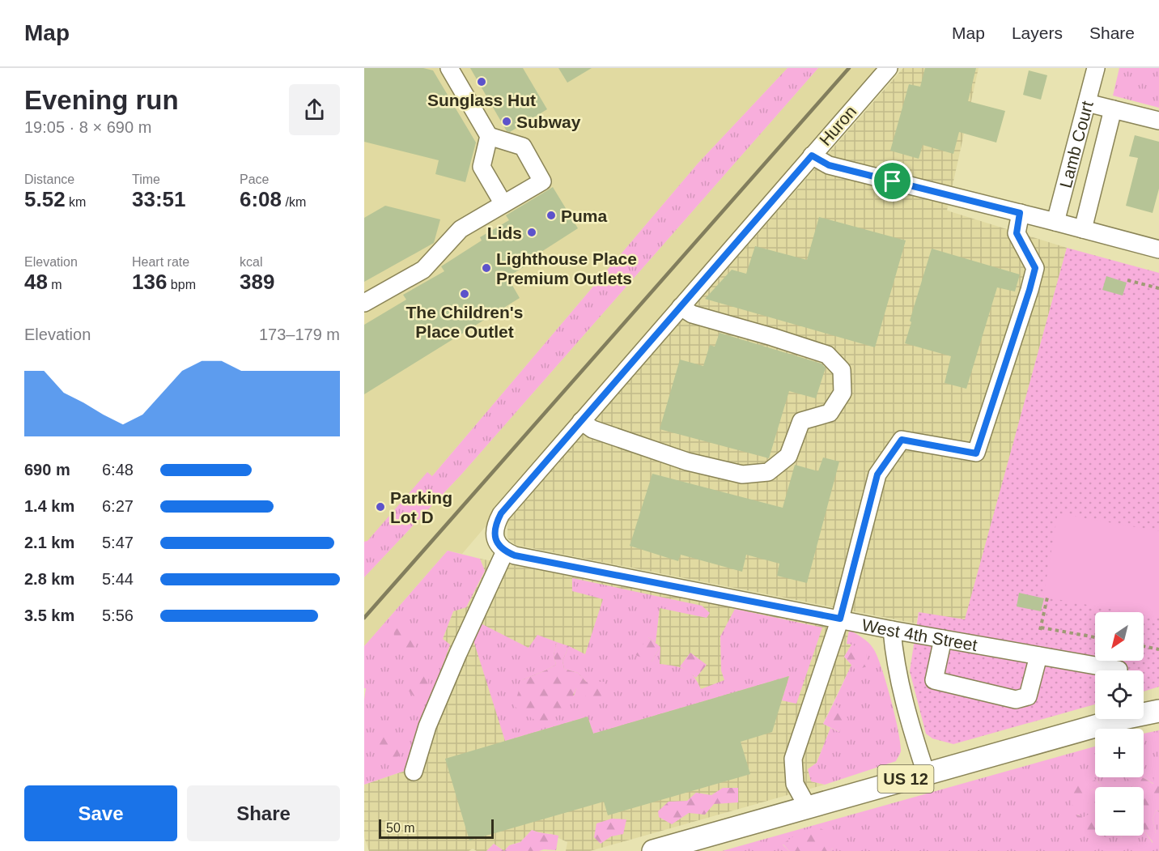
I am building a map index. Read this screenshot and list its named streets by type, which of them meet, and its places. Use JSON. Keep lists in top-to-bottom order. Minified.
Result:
{"streets":{"main road":["US 12"],"street":["Huron","Lamb Court","West 4th Street"]},"crossings":[["Huron","West 4th Street"]],"places":["Sunglass Hut","Subway","Puma","Lids","Lighthouse Place Premium Outlets","The Children's Place Outlet","Parking Lot D"],"scale_bar":"50 m","north":"bottom left","page":{"header":"Map","nav":["Map","Layers","Share"],"heading":["Evening run","19:05 · 8 × 690 m"],"stats":[["Distance","5.52 km"],["Time","33:51"],["Pace","6:08 /km"],["Elevation","48 m"],["Heart rate","136 bpm"],["kcal","389"]],"chart":["Elevation","173–179 m"],"list":[{"name":"690 m","note":"6:48"},{"name":"1.4 km","note":"6:27"},{"name":"2.1 km","note":"5:47"},{"name":"2.8 km","note":"5:44"},{"name":"3.5 km","note":"5:56"}],"map_buttons":["+","−"],"buttons":["Save","Share"],"scale":"50 m"}}
